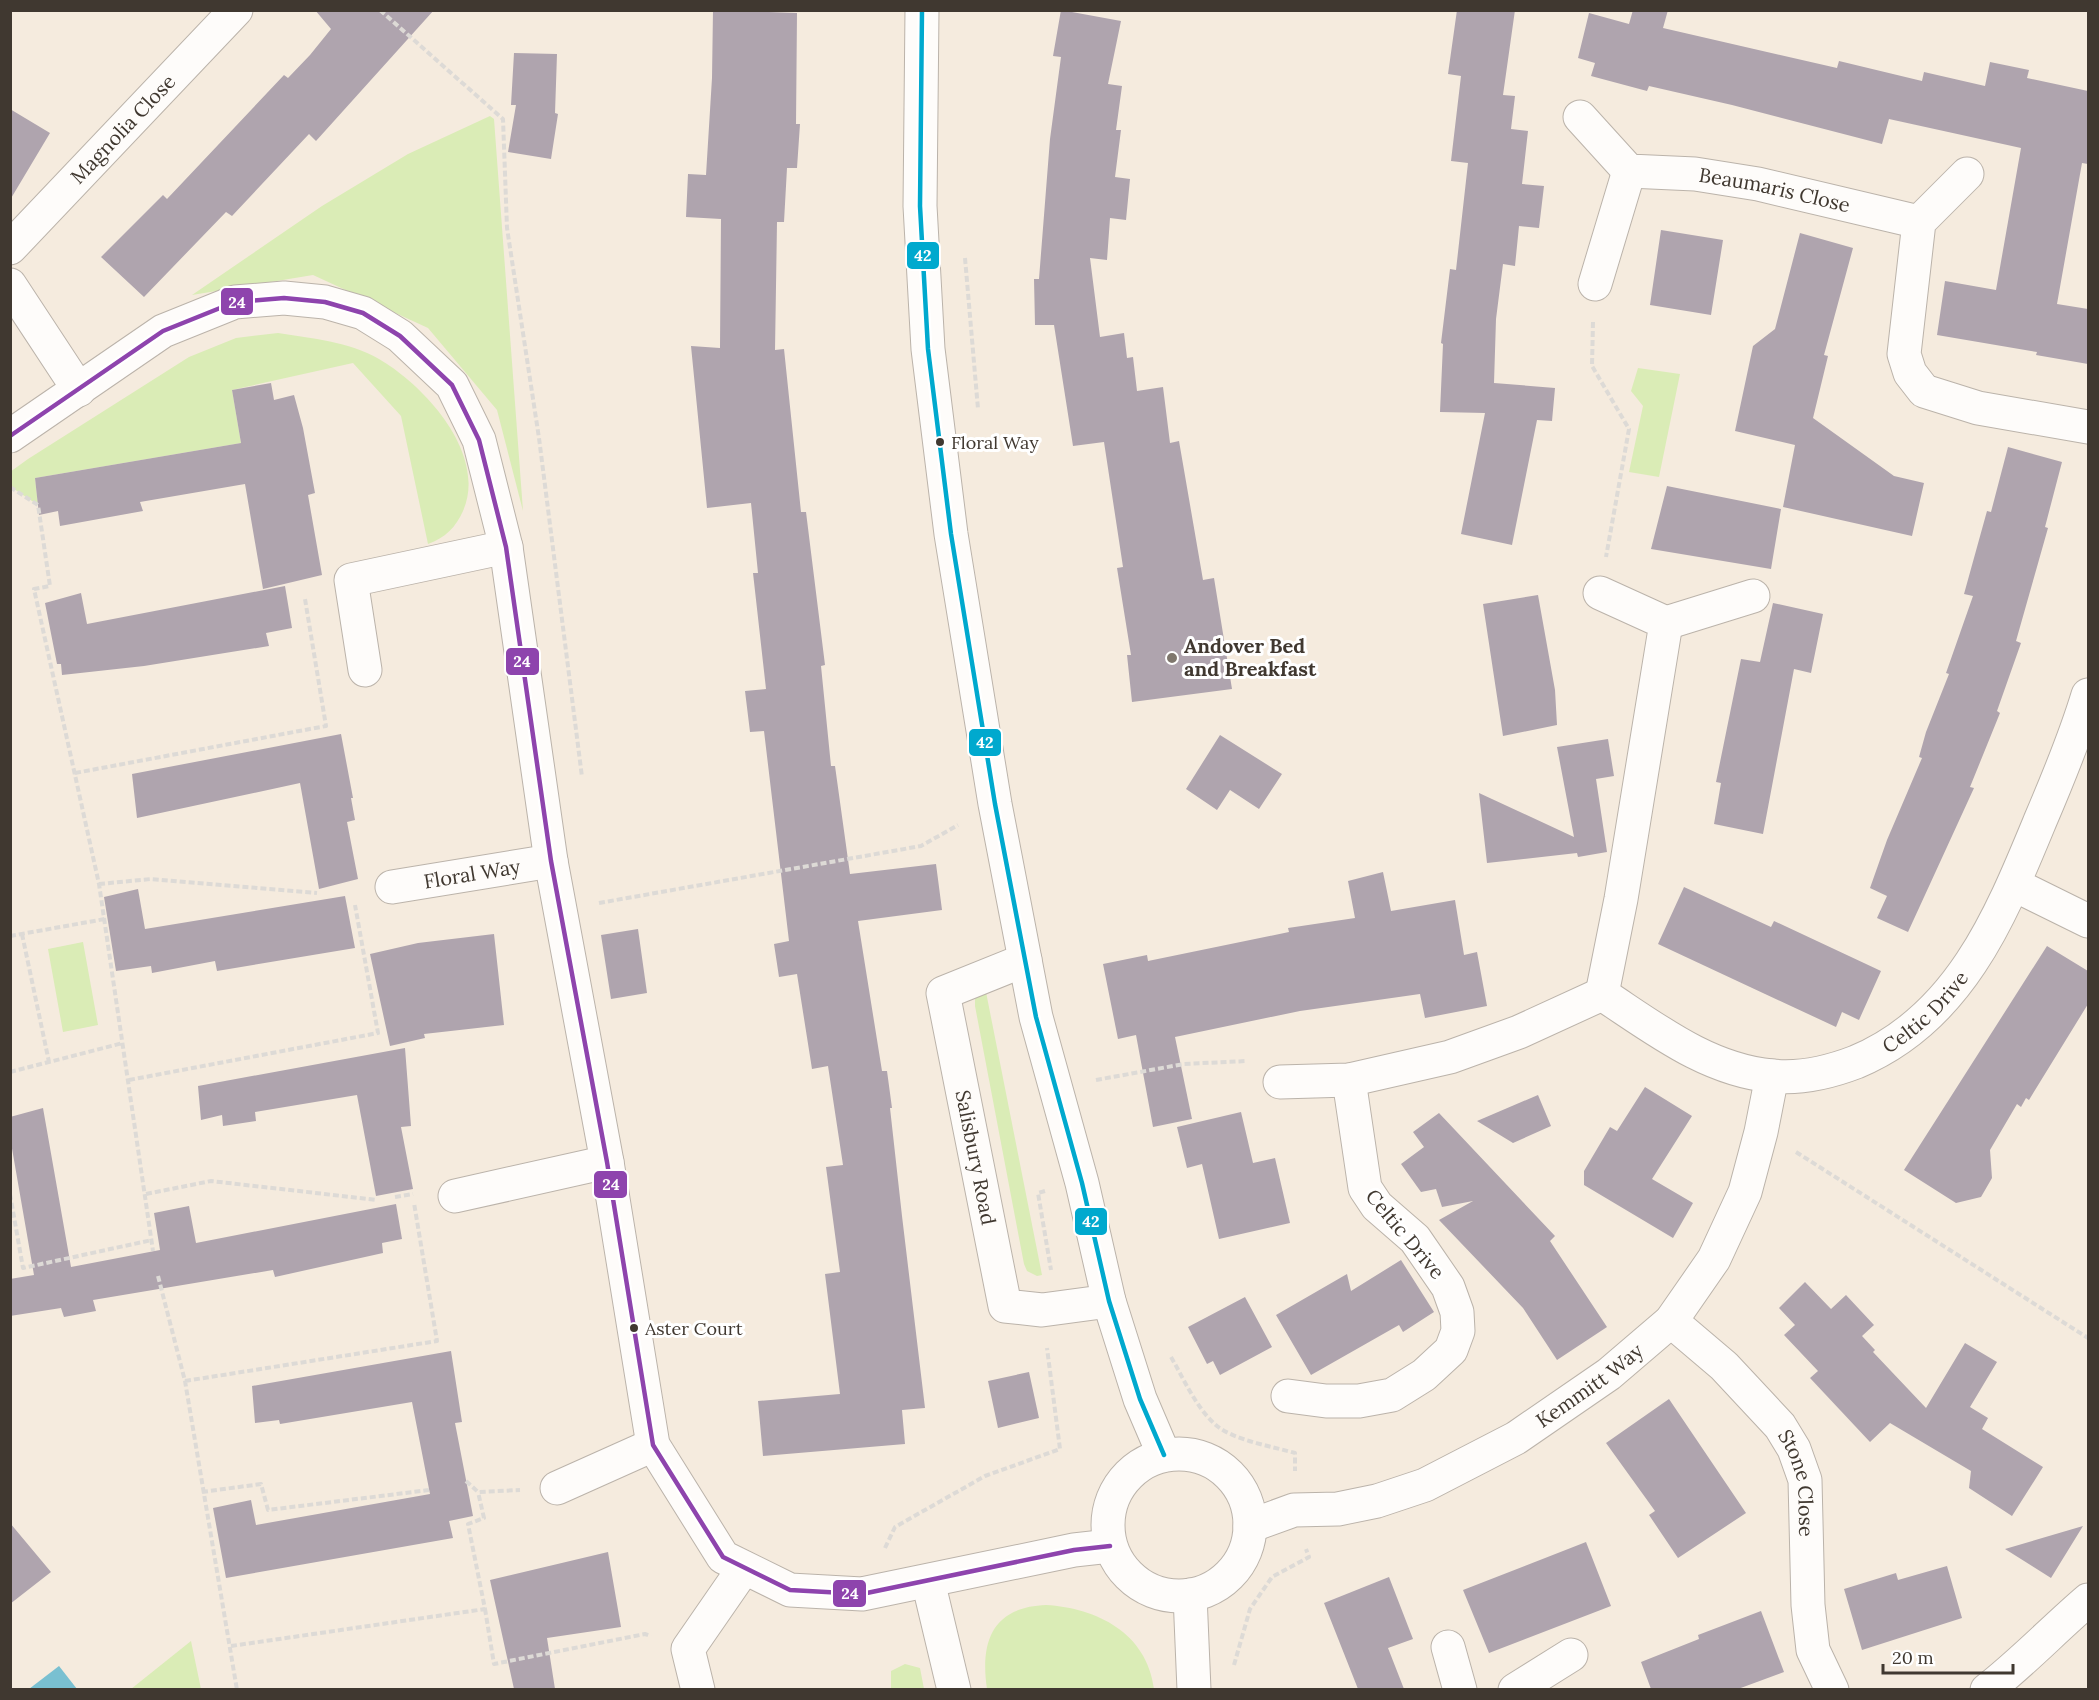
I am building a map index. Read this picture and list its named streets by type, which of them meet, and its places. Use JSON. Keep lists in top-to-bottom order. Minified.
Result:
{"streets":{"street":["Magnolia Close","Beaumaris Close","Floral Way","Celtic Drive","Salisbury Road","Kemmitt Way","Stone Close"]},"crossings":[["Celtic Drive","Kemmitt Way"],["Kemmitt Way","Stone Close"]],"places":["Floral Way","Andover Bed and Breakfast","Aster Court"],"lines":["transit line 42","transit line 24"],"scale_bar":"20 m"}
